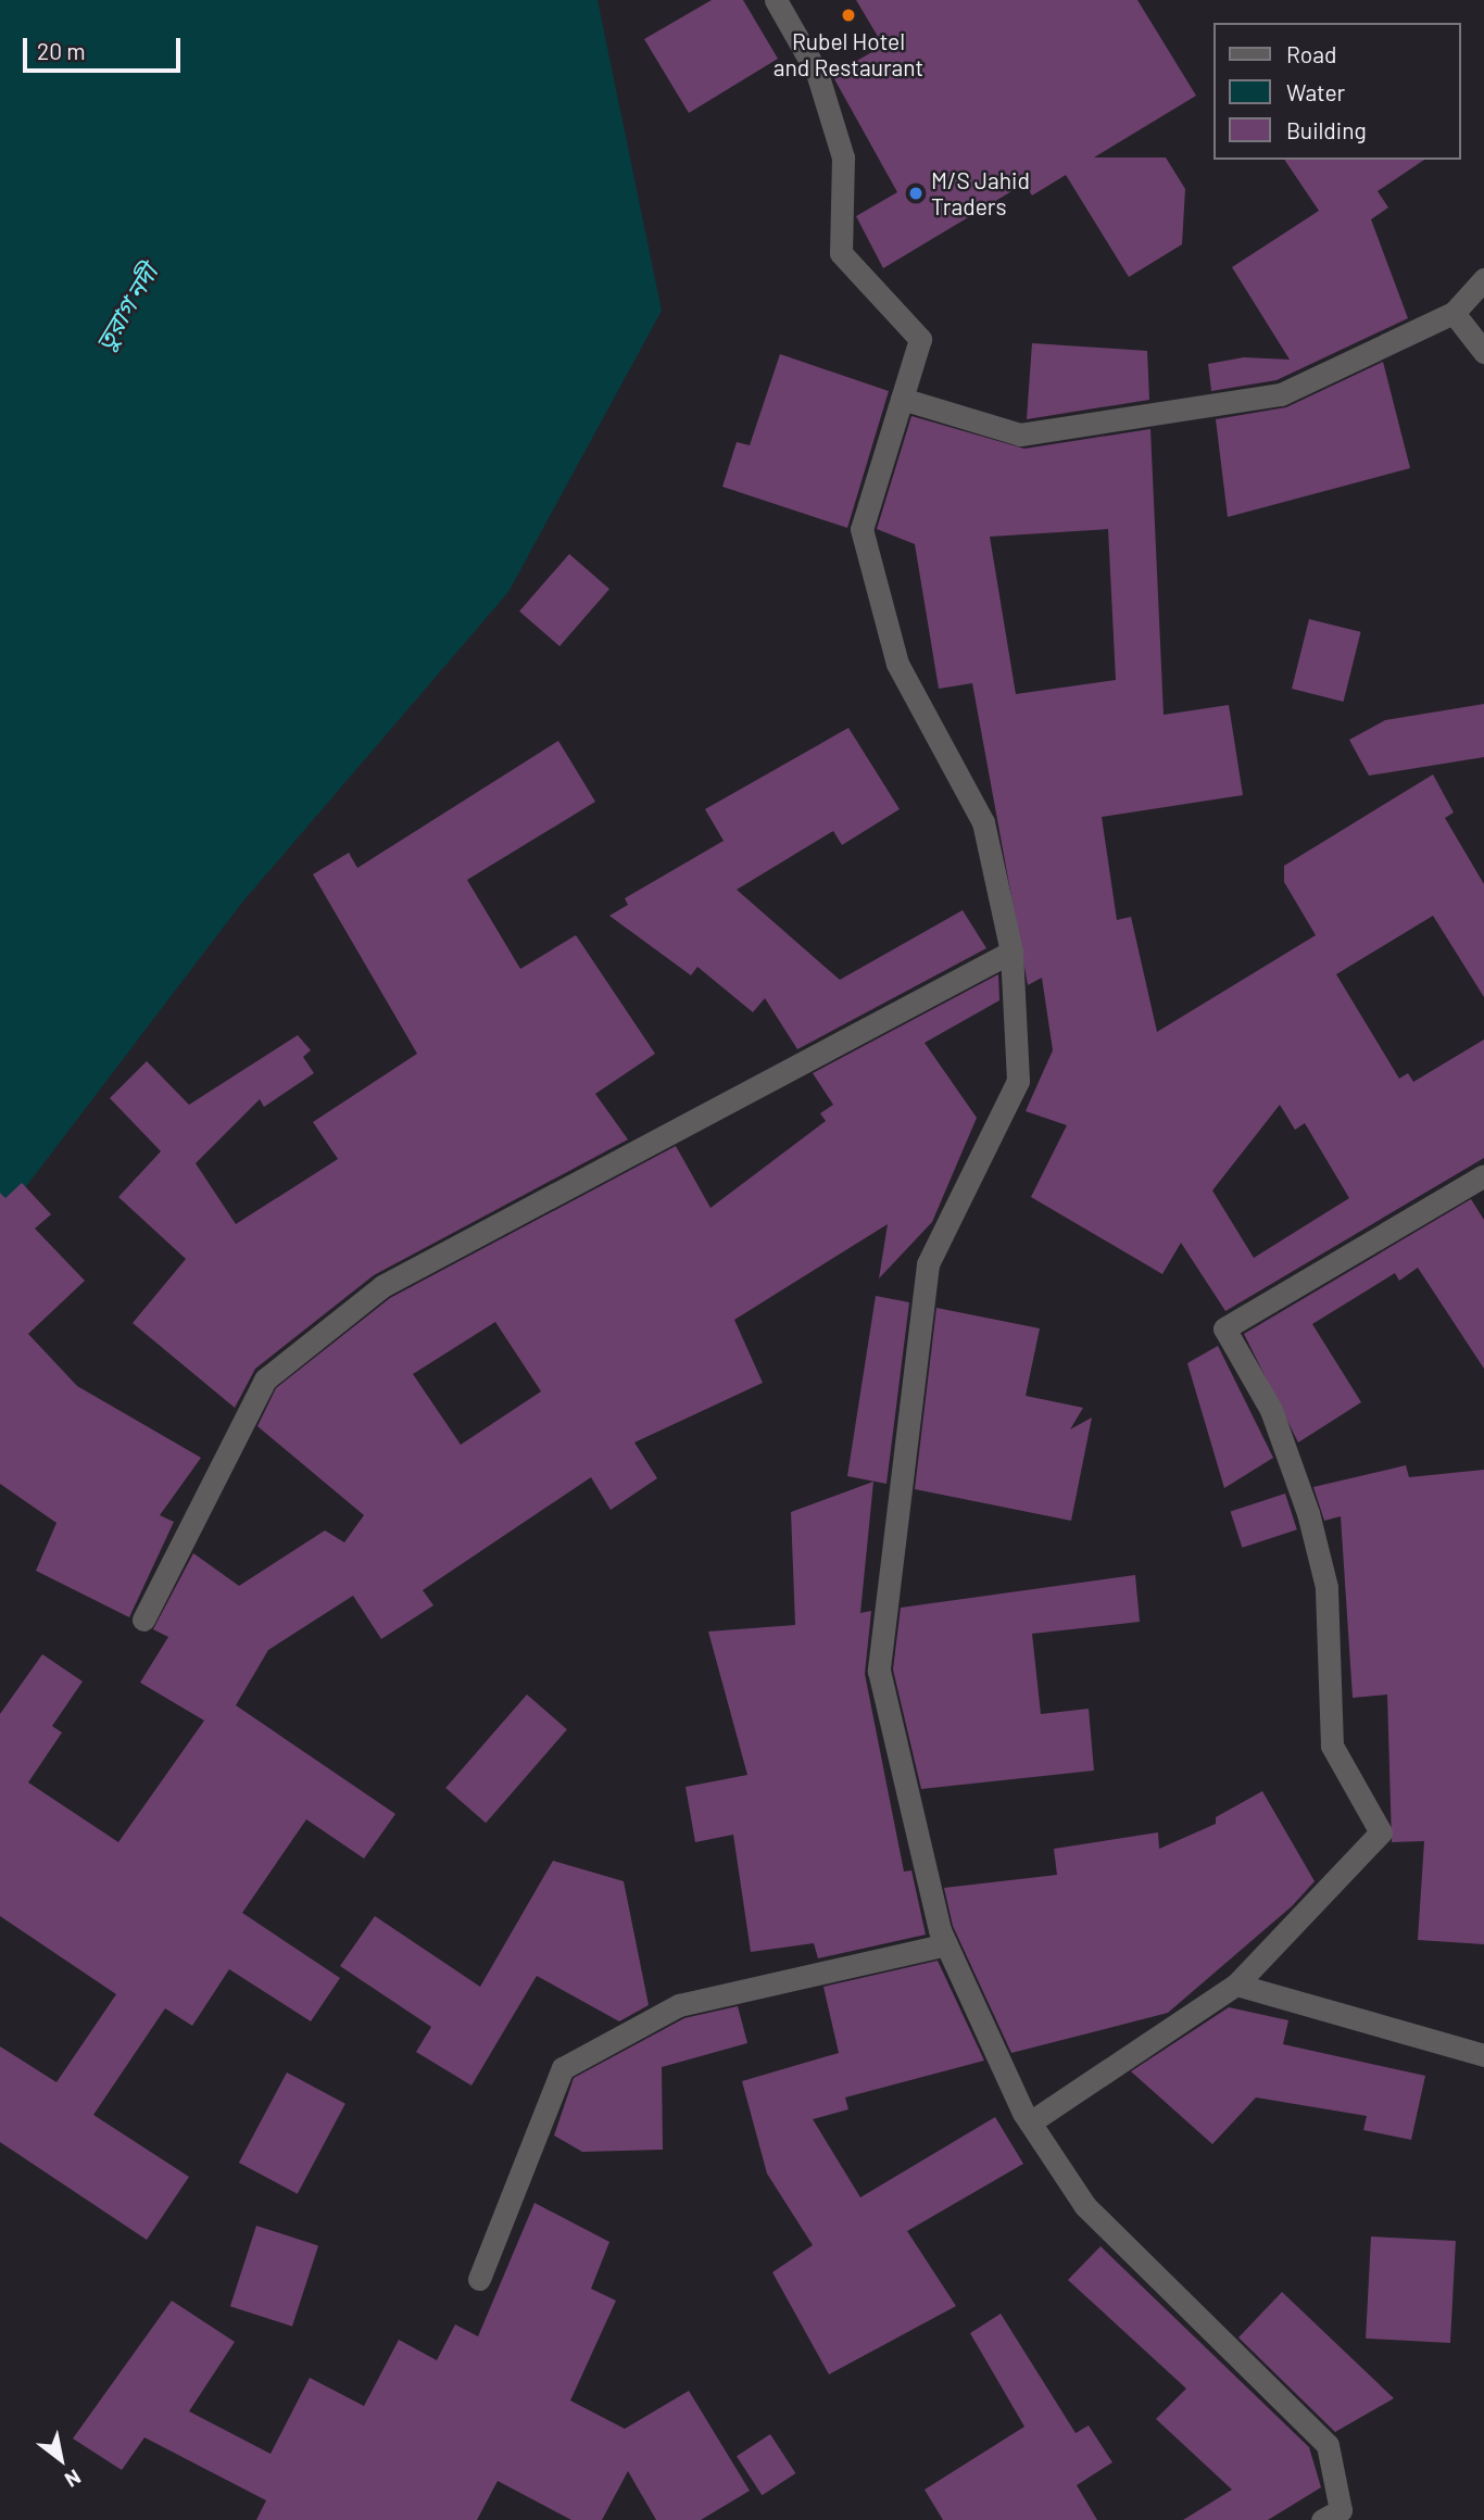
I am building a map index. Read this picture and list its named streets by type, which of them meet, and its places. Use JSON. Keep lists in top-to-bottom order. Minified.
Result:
{"water":["তুরাগ নদী"],"places":["Rubel Hotel and Restaurant","M/S Jahid Traders"],"legend":["Road","Water","Building"],"scale_bar":"20 m","north":"bottom right"}
